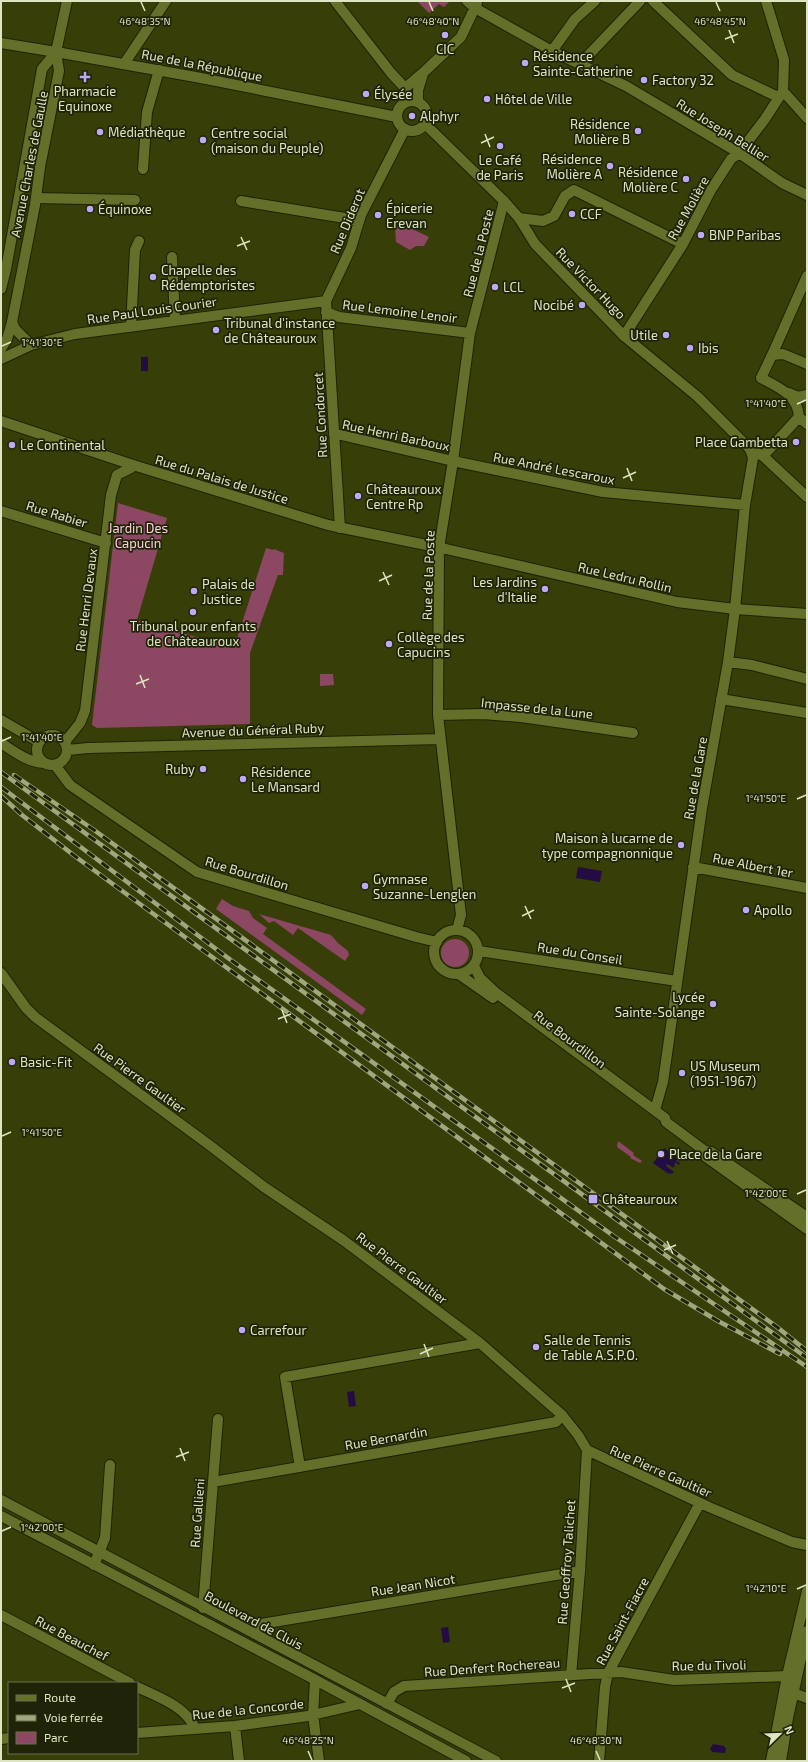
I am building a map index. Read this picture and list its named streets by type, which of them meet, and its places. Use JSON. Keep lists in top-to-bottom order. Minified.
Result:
{"streets":{"street":["Rue de la République","Rue Joseph Bellier","Avenue Charles de Gaulle","Rue Molière","Rue Diderot","Rue de la Poste","Rue Victor Hugo","Rue Paul Louis Courier","Rue Lemoine Lenoir","Rue Condorcet","Rue Henri Barboux","Rue André Lescaroux","Rue du Palais de Justice","Rue Rabier","Rue Ledru Rollin","Rue Henri Devaux","Impasse de la Lune","Avenue du Général Ruby","Rue de la Gare","Rue Albert 1er","Rue Bourdillon","Rue du Conseil","Rue Pierre Gaultier","Rue Bernardin","Rue Gallieni","Rue Geoffroy Talichet","Rue Jean Nicot","Boulevard de Cluis","Rue Saint-Fiacre","Rue Beauchef","Rue du Tivoli","Rue Denfert Rochereau","Rue de la Concorde"]},"crossings":[["Rue de la République","Avenue Charles de Gaulle"],["Rue de la République","Rue Diderot"],["Rue de la République","Rue Victor Hugo"],["Rue Joseph Bellier","Rue Molière"],["Rue Molière","Rue Victor Hugo"],["Rue Diderot","Rue Victor Hugo"],["Rue Diderot","Rue Paul Louis Courier"],["Rue Diderot","Rue Condorcet"],["Rue de la Poste","Rue Victor Hugo"],["Rue de la Poste","Rue Lemoine Lenoir"],["Rue de la Poste","Rue Henri Barboux"],["Rue de la Poste","Rue André Lescaroux"],["Rue de la Poste","Rue du Palais de Justice"],["Rue de la Poste","Rue Ledru Rollin"],["Rue de la Poste","Impasse de la Lune"],["Rue de la Poste","Avenue du Général Ruby"],["Rue de la Poste","Rue Bourdillon"],["Rue de la Poste","Rue du Conseil"],["Rue Victor Hugo","Rue de la Gare"],["Rue Paul Louis Courier","Rue Condorcet"],["Rue Lemoine Lenoir","Rue Condorcet"],["Rue Condorcet","Rue Henri Barboux"],["Rue Condorcet","Rue du Palais de Justice"],["Rue Henri Barboux","Rue André Lescaroux"],["Rue André Lescaroux","Rue de la Gare"],["Rue du Palais de Justice","Rue Ledru Rollin"],["Rue du Palais de Justice","Rue Henri Devaux"],["Rue Rabier","Rue Henri Devaux"],["Rue Ledru Rollin","Rue de la Gare"],["Rue Henri Devaux","Avenue du Général Ruby"],["Rue Henri Devaux","Rue Bourdillon"],["Avenue du Général Ruby","Rue Bourdillon"],["Rue de la Gare","Rue Albert 1er"],["Rue de la Gare","Rue Bourdillon"],["Rue de la Gare","Rue du Conseil"],["Rue Bourdillon","Rue du Conseil"],["Rue Pierre Gaultier","Rue Bernardin"],["Rue Pierre Gaultier","Rue Geoffroy Talichet"],["Rue Pierre Gaultier","Rue Saint-Fiacre"],["Rue Bernardin","Rue Gallieni"],["Rue Gallieni","Boulevard de Cluis"],["Rue Geoffroy Talichet","Rue Jean Nicot"],["Rue Geoffroy Talichet","Rue Denfert Rochereau"],["Rue Jean Nicot","Boulevard de Cluis"],["Boulevard de Cluis","Rue Denfert Rochereau"],["Boulevard de Cluis","Rue de la Concorde"],["Rue Saint-Fiacre","Rue du Tivoli"],["Rue Saint-Fiacre","Rue Denfert Rochereau"],["Rue du Tivoli","Rue Denfert Rochereau"]],"parks":["Jardin Des Capucin"],"places":{"other":["CIC","Résidence Sainte-Catherine","Factory 32","Élysée","Hôtel de Ville","Alphyr","Résidence Molière B","Médiathèque","Centre social (maison du Peuple)","Le Café de Paris","Résidence Molière A","Résidence Molière C","Équinoxe","CCF","Épicerie Erevan","BNP Paribas","Chapelle des Rédemptoristes","LCL","Nocibé","Tribunal d'instance de Châteauroux","Utile","Ibis","Place Gambetta","Le Continental","Châteauroux Centre Rp","Les Jardins d'Italie","Palais de Justice","Tribunal pour enfants de Châteauroux","Collège des Capucins","Ruby","Résidence Le Mansard","Maison à lucarne de type compagnonnique","Gymnase Suzanne-Lenglen","Apollo","Lycée Sainte-Solange","Basic-Fit","US Museum (1951-1967)","Place de la Gare","Carrefour","Salle de Tennis de Table A.S.P.O."],"health":["Pharmacie Equinoxe"],"transit":["Châteauroux"]},"legend":["Route","Voie ferrée","Parc"],"north":"top right","coordinates":["46°48'35\"N","46°48'40\"N","46°48'45\"N","1°41'30\"E","1°41'40\"E","1°41'50\"E","1°42'00\"E","1°42'10\"E","46°48'25\"N","46°48'30\"N"]}
